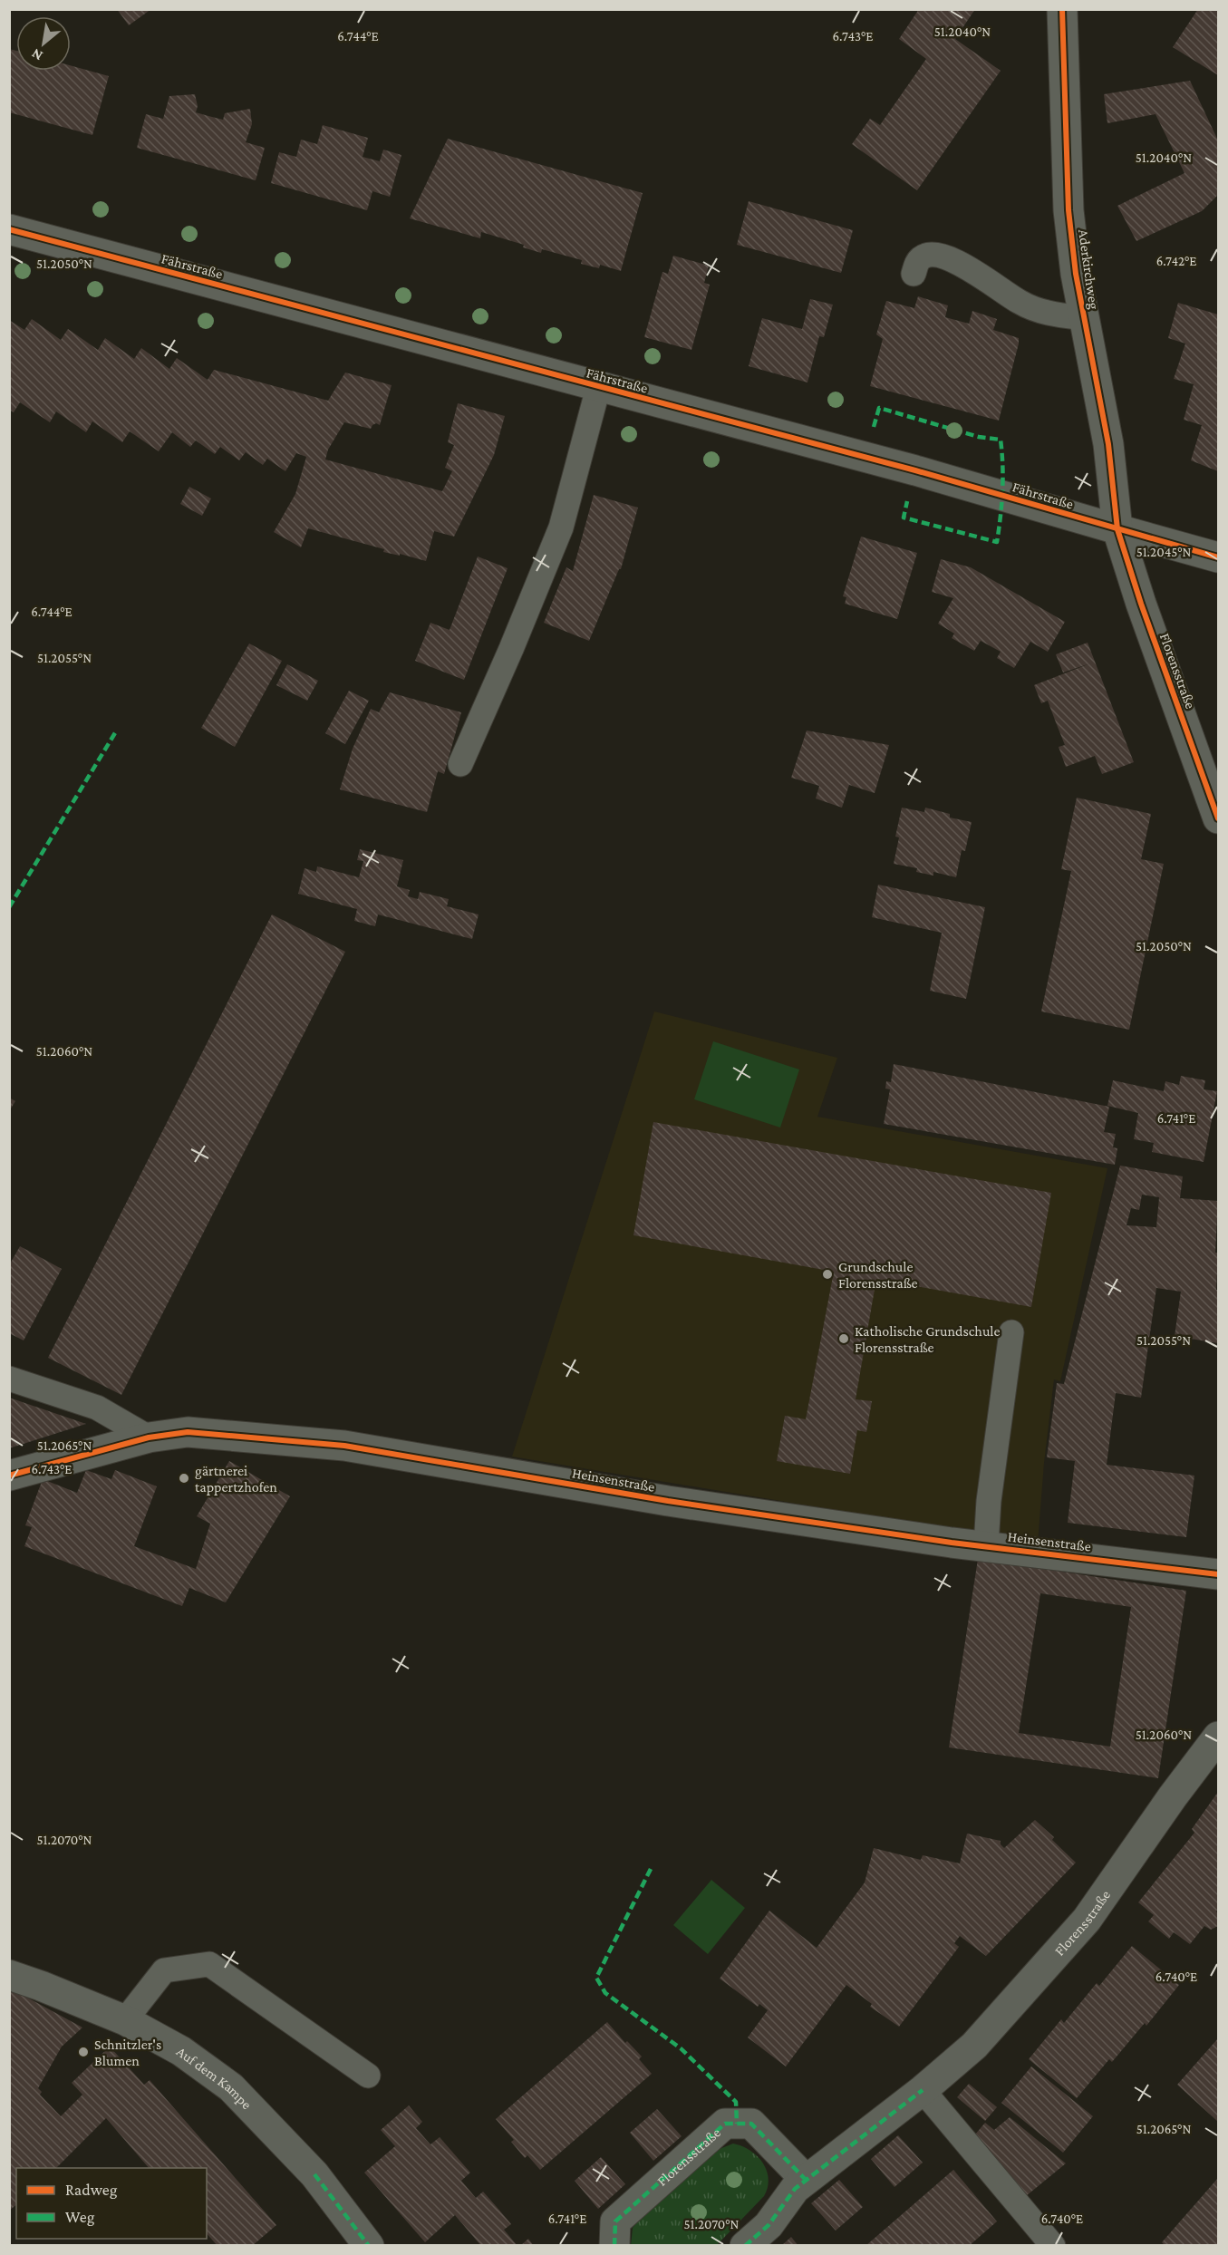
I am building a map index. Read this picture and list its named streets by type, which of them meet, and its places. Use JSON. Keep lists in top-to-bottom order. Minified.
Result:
{"streets":{"street":["Fährstraße","Aderkirchweg","Florensstraße","Heinsenstraße","Auf dem Kampe"]},"crossings":[["Fährstraße","Aderkirchweg"],["Fährstraße","Florensstraße"],["Aderkirchweg","Florensstraße"]],"places":["Grundschule Florensstraße","Katholische Grundschule Florensstraße","gärtnerei tappertzhofen","Schnitzler's Blumen"],"legend":["Radweg","Weg"],"north":"bottom left","coordinates":["51.2040°N","6.744°E","6.743°E","6.742°E","51.2050°N","51.2045°N","51.2055°N","51.2060°N","6.741°E","51.2065°N","51.2070°N","6.740°E"]}
